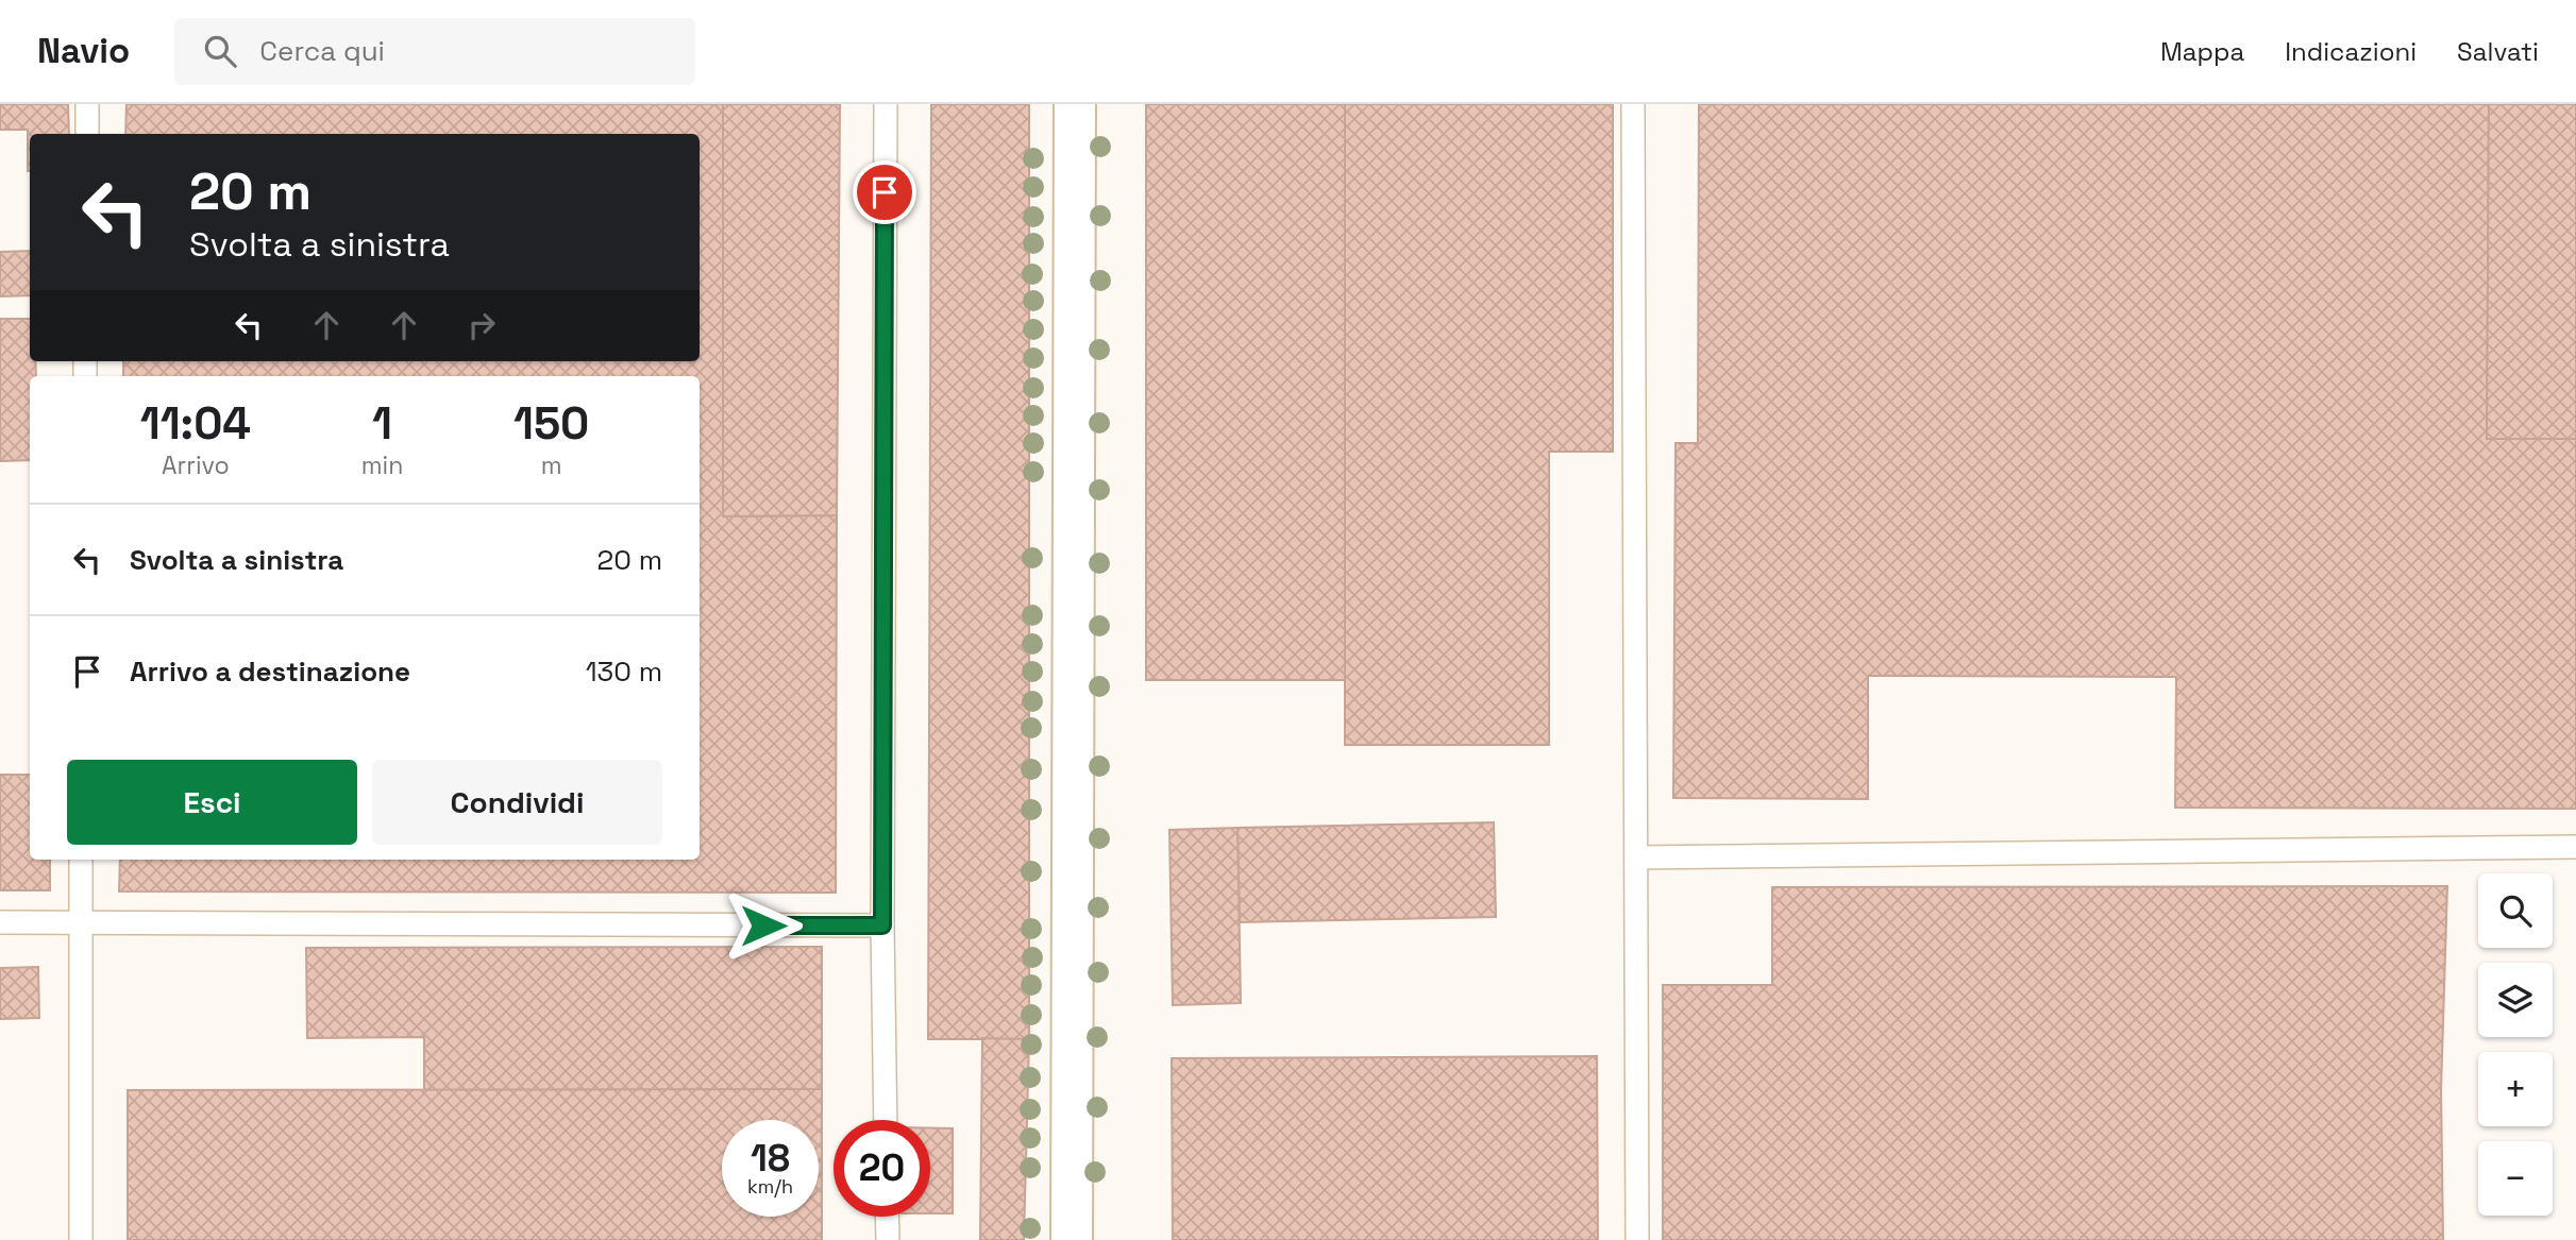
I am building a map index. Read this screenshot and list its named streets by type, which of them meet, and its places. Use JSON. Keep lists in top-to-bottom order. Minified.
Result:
{"page":{"header":"Navio","search":"Cerca qui","nav":["Mappa","Indicazioni","Salvati"],"turn":["20 m","Svolta a sinistra"],"eta":["11:04","Arrivo","1","min","150","m"],"list":[{"name":"Svolta a sinistra","value":"20 m"},{"name":"Arrivo a destinazione","value":"130 m"}],"buttons":["Esci","Condividi"],"map_buttons":["+","−"],"speed":"18 km/h","limit":"20"}}
